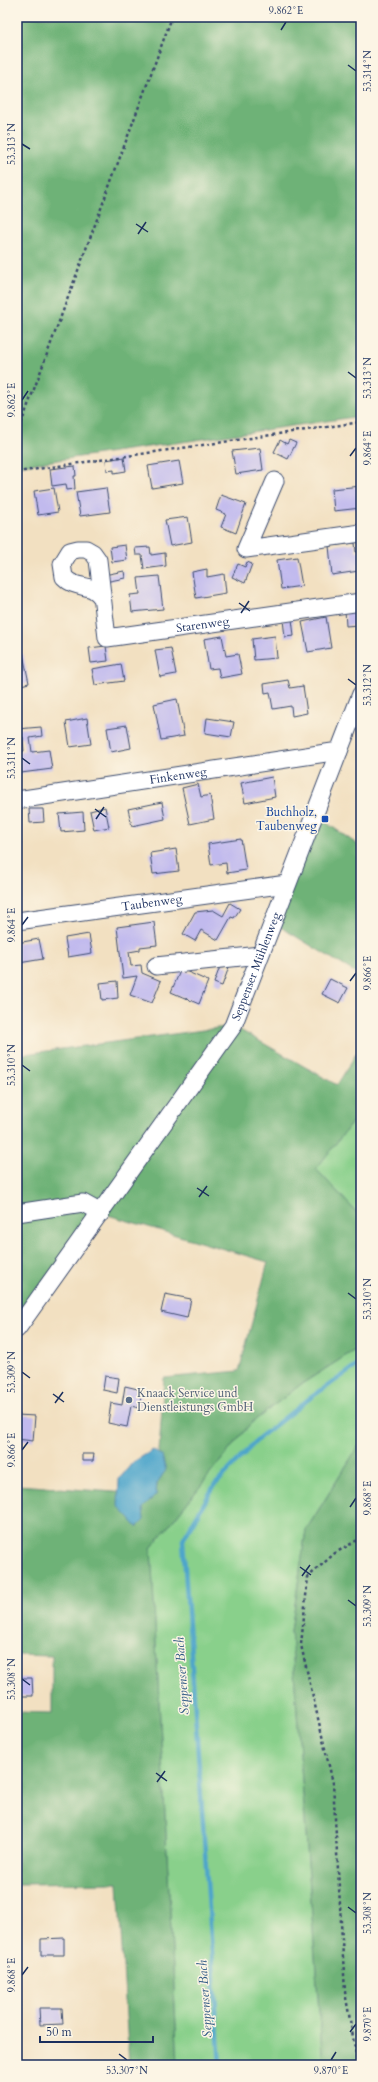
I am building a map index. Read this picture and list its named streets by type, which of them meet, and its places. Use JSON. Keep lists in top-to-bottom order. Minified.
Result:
{"streets":{"street":["Starenweg","Finkenweg","Taubenweg","Seppenser Mühlenweg"]},"crossings":[["Finkenweg","Seppenser Mühlenweg"],["Taubenweg","Seppenser Mühlenweg"]],"water":["Seppenser Bach"],"places":{"transit":["Buchholz, Taubenweg"],"other":["Knaack Service und Dienstleistungs GmbH"]},"scale_bar":"50 m","coordinates":["9.862°E","53.314°N","53.313°N","9.864°E","53.312°N","53.311°N","9.866°E","53.310°N","53.309°N","9.868°E","53.308°N","9.870°E","53.307°N"]}
